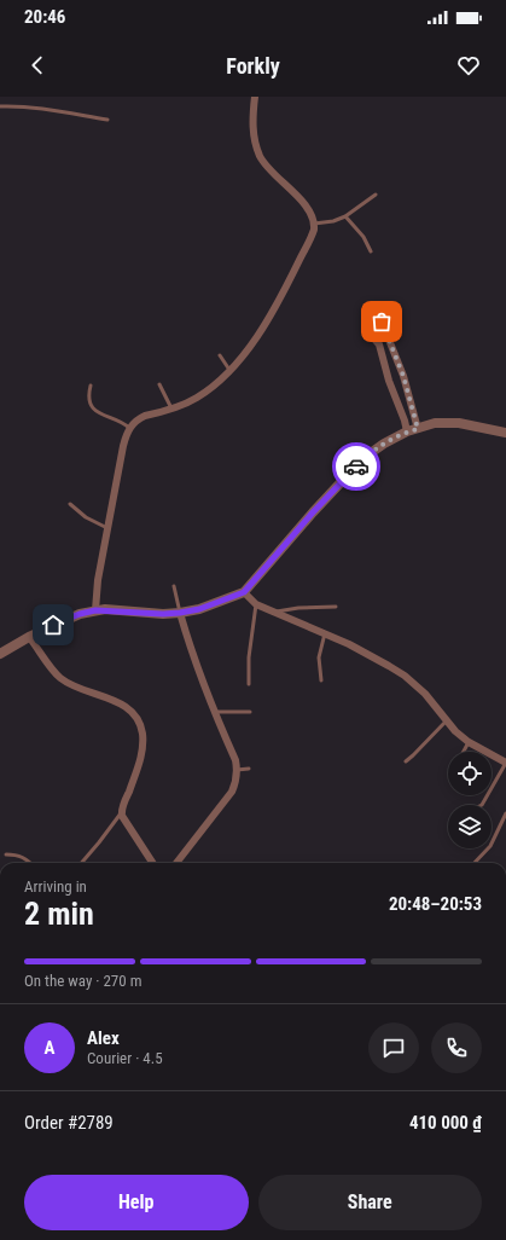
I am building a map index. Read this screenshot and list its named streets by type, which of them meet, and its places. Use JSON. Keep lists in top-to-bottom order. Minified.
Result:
{"page":{"status":"20:46","header":"Forkly","heading":["2 min","Arriving in","20:48–20:53"],"panel":["Alex","Courier · 4.5","Order #2789","410 000 ₫"],"bar":"On the way · 270 m","round":"A","buttons":["Help","Share"]}}
